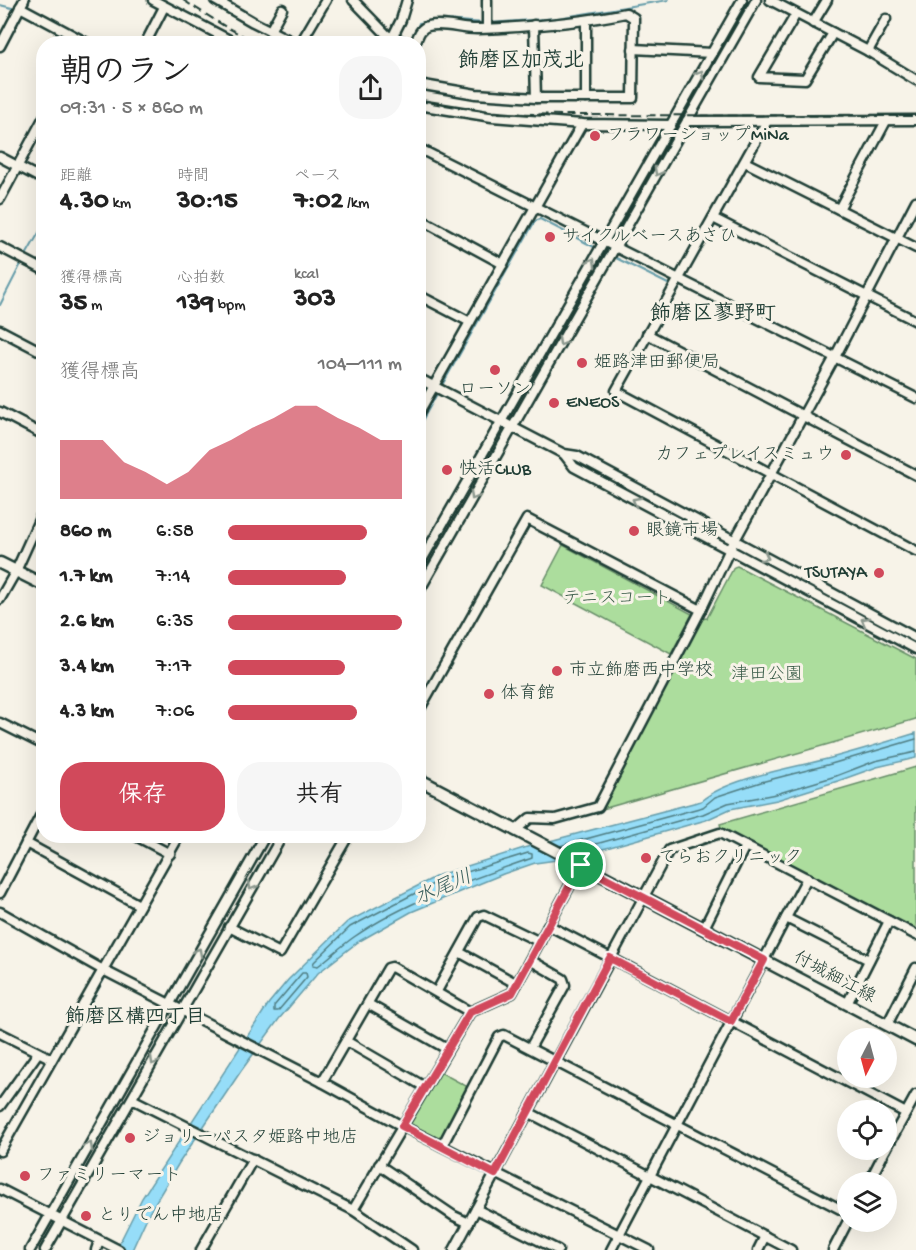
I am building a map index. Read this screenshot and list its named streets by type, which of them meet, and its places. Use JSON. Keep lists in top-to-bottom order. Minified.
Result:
{"streets":{"main road":["付城細江線"]},"districts":["飾磨区加茂北","飾磨区蓼野町","飾磨区構四丁目"],"water":["水尾川"],"parks":["テニスコート","津田公園"],"places":["フラワーショップMiNa","サイクルベースあさひ","姫路津田郵便局","ローソン","ENEOS","カフェプレイスミュウ","快活CLUB","眼鏡市場","TSUTAYA","市立飾磨西中学校","体育館","てらおクリニック","ジョリーパスタ姫路中地店","ファミリーマート","とりでん中地店"],"north":"bottom","page":{"heading":["朝のラン","09:31 · 5 × 860 m"],"stats":[["距離","4.30 km"],["時間","30:15"],["ペース","7:02 /km"],["獲得標高","35 m"],["心拍数","139 bpm"],["kcal","303"]],"chart":["獲得標高","104–111 m"],"list":[{"name":"860 m","note":"6:58"},{"name":"1.7 km","note":"7:14"},{"name":"2.6 km","note":"6:35"},{"name":"3.4 km","note":"7:17"},{"name":"4.3 km","note":"7:06"}],"buttons":["保存","共有"]}}
